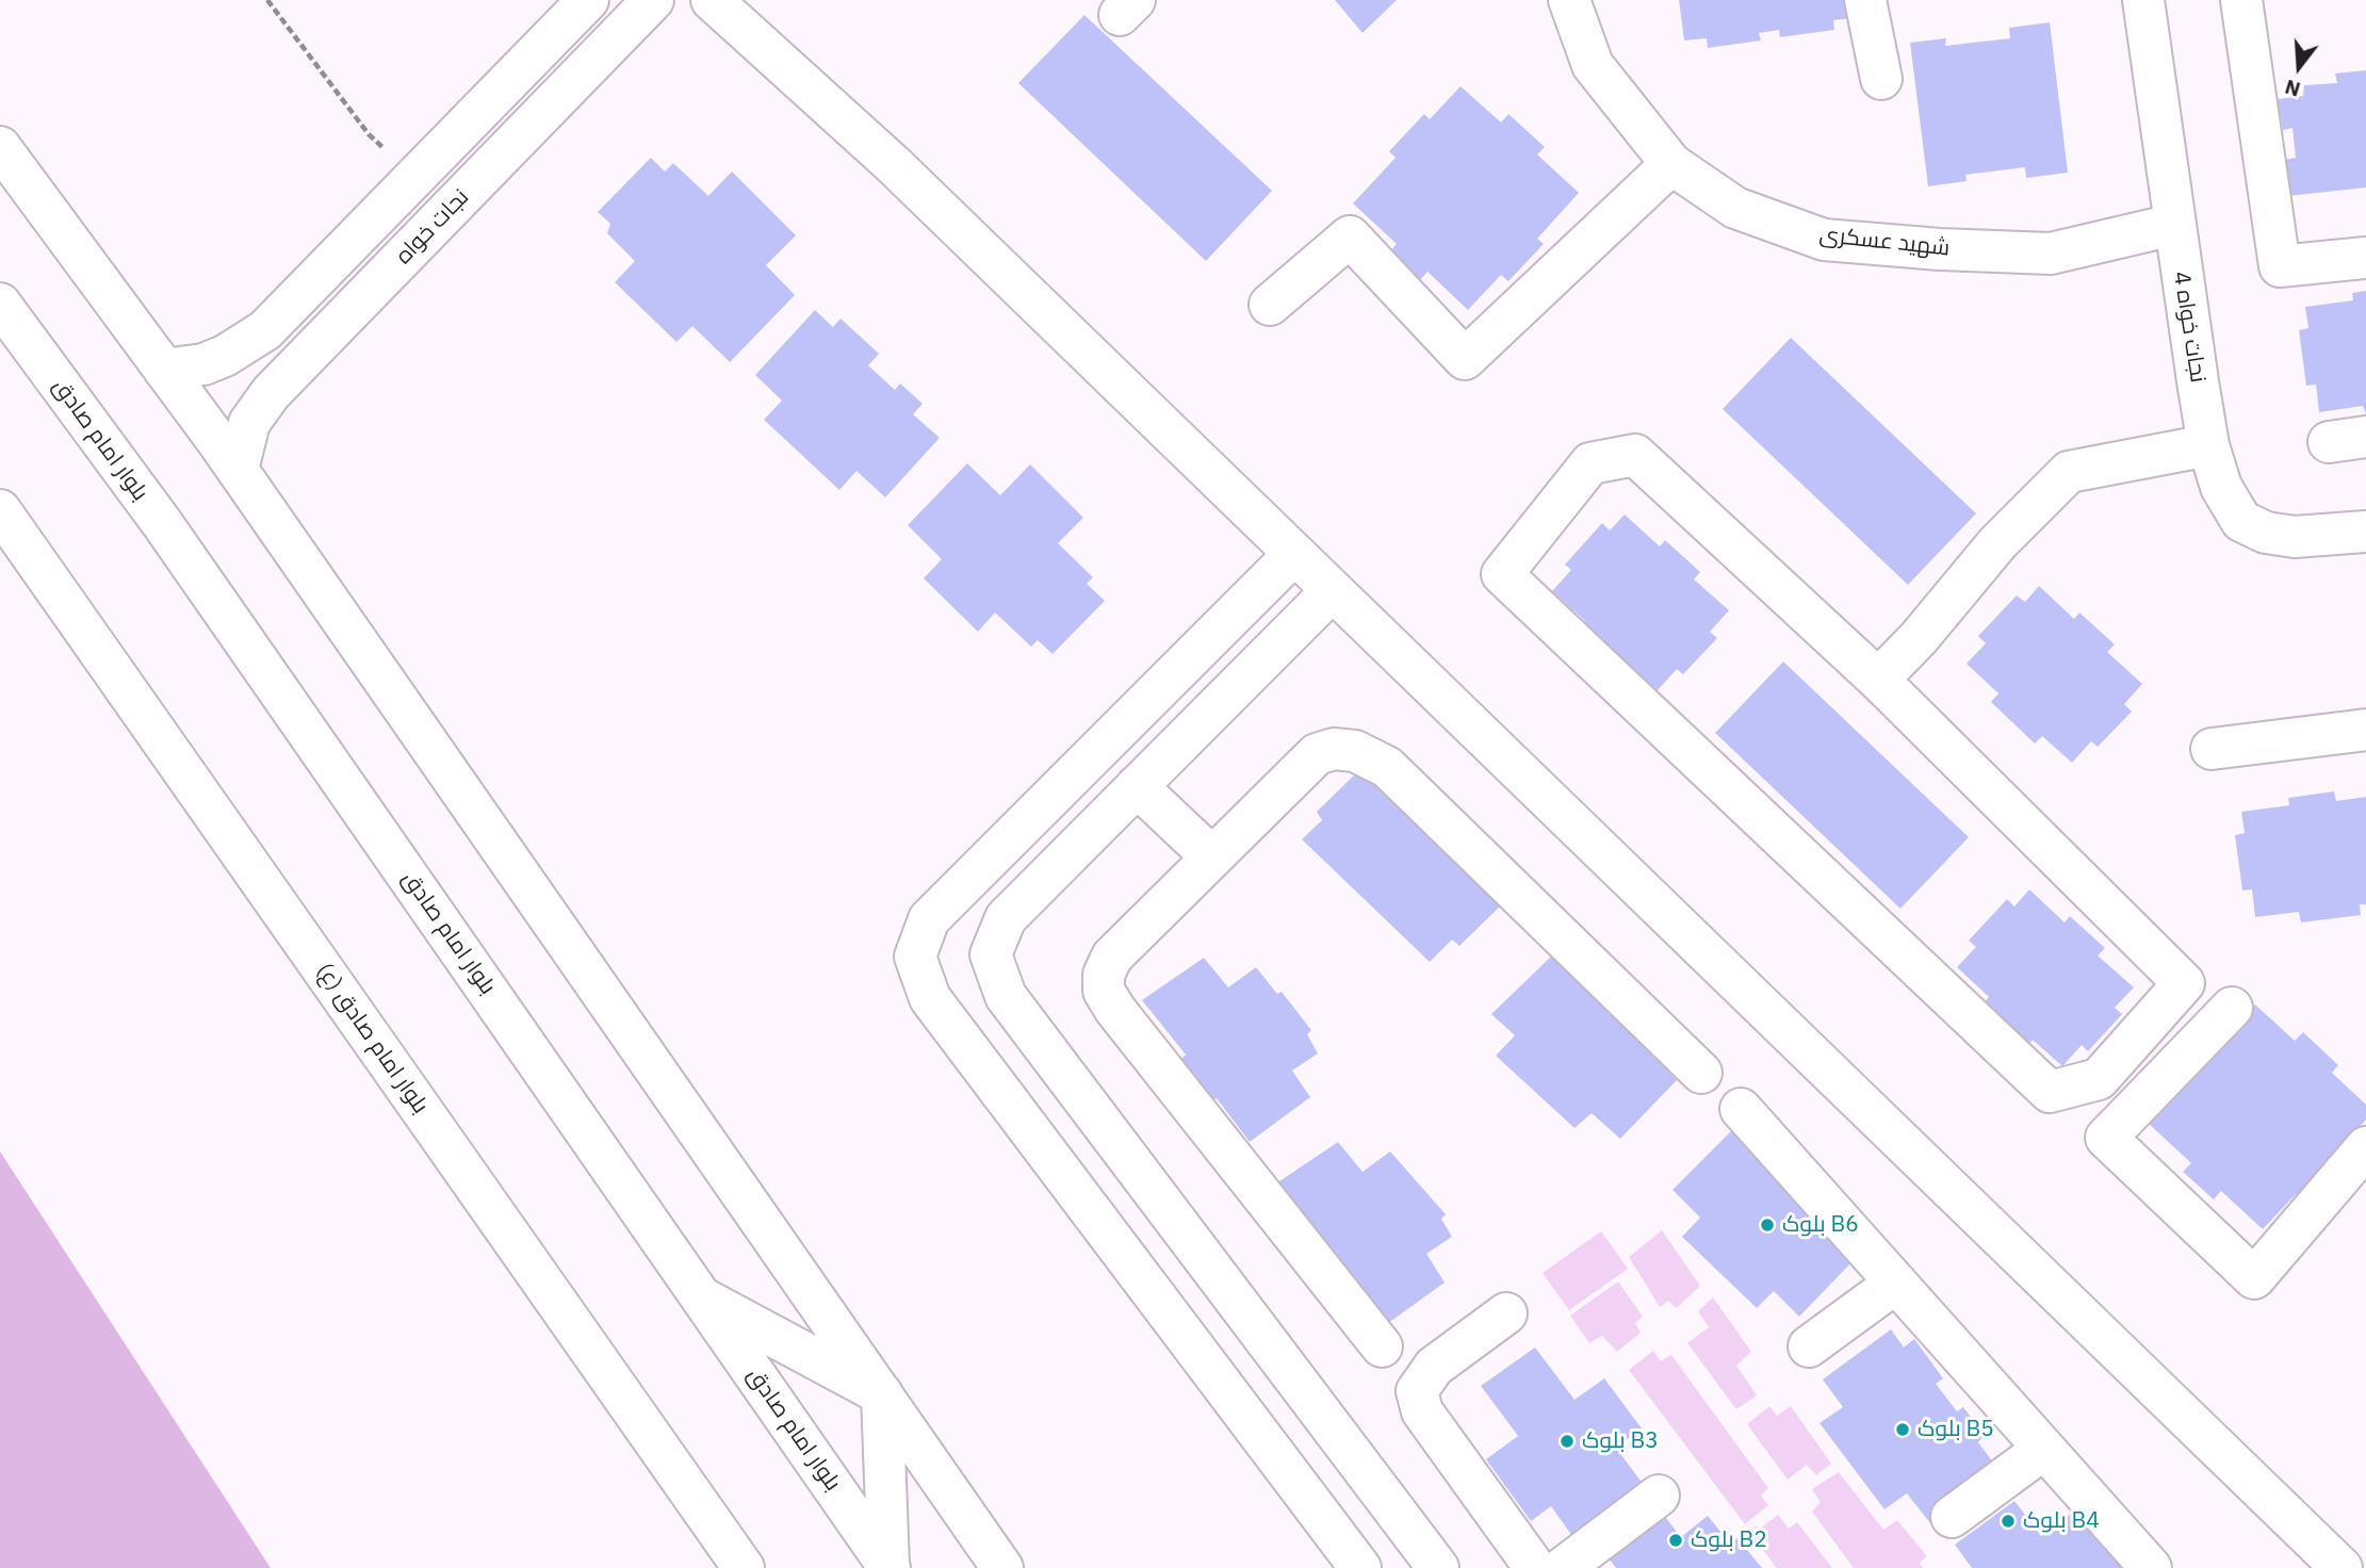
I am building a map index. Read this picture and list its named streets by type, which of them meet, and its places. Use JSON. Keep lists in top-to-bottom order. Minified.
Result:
{"streets":{"street":["نجات خواه","شهید عسکری","نجات خواه 4","بلوار امام صادق","بلوار امام صادق (ع)"]},"crossings":[["شهید عسکری","نجات خواه 4"]],"places":["بلوک B6","بلوک B5","بلوک B3","بلوک B4","بلوک B2"],"north":"bottom"}
